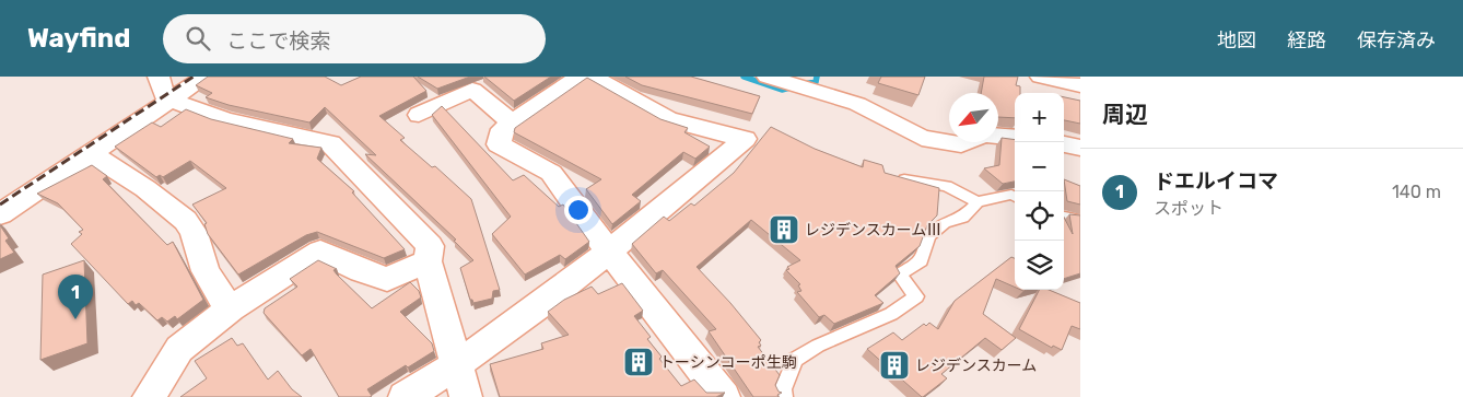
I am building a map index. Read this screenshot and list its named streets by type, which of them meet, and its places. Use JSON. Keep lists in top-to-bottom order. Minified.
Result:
{"places":{"building":["レジデンスカームⅢ","トーシンコーポ生駒","レジデンスカーム"]},"north":"bottom left","page":{"header":"Wayfind","search":"ここで検索","nav":["地図","経路","保存済み"],"heading":"周辺","map_buttons":["+","−"],"list":[{"mark":"1","name":"ドエルイコマ","note":"スポット","value":"140 m"}],"pins":"1"}}
